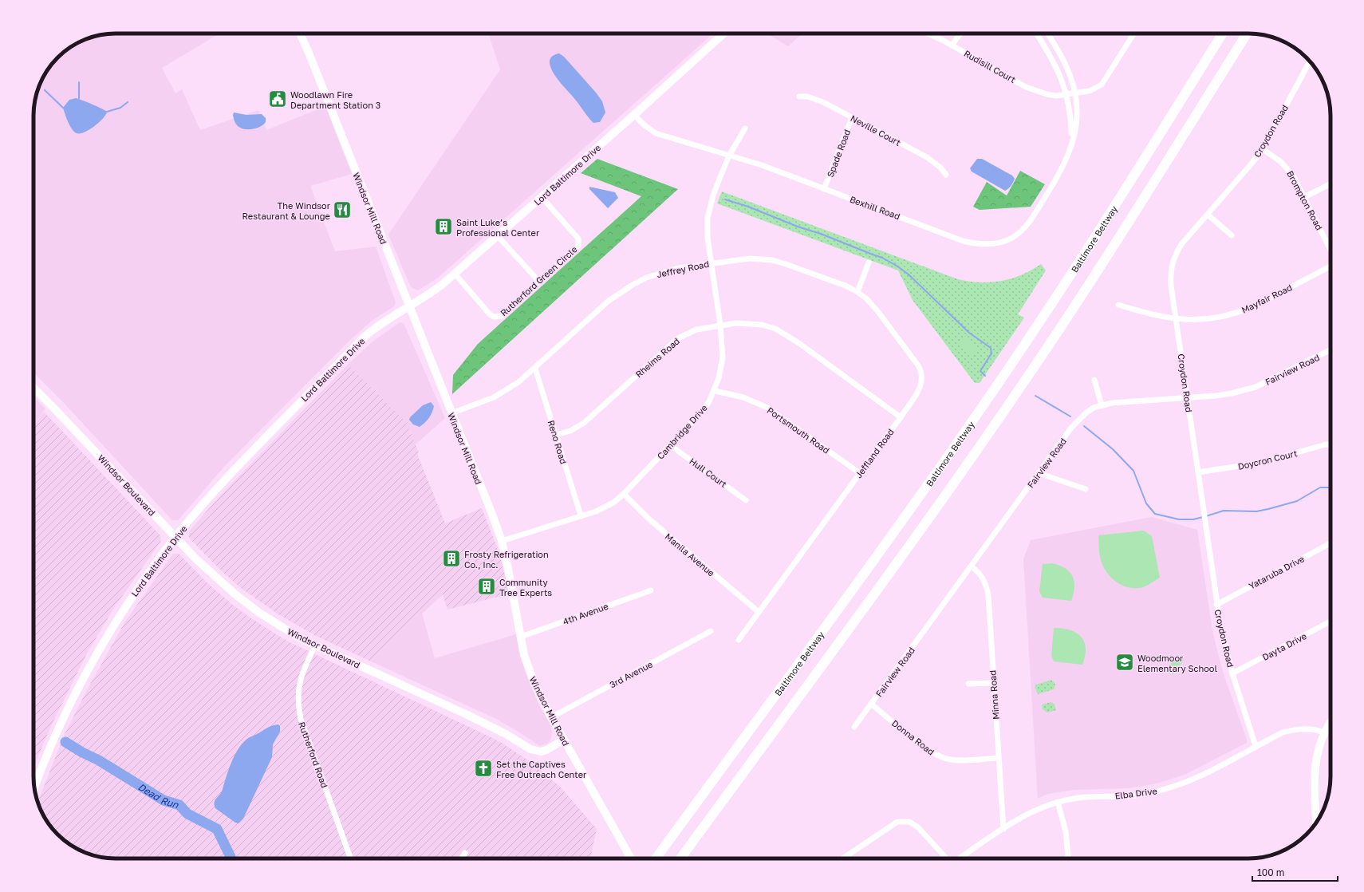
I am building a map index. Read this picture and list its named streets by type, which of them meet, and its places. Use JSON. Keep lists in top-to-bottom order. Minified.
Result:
{"streets":{"highway":["Baltimore Beltway"],"main road":["Lord Baltimore Drive","Windsor Mill Road","Windsor Boulevard"],"street":["Rudisill Court","Neville Court","Croydon Road","Spade Road","Brompton Road","Bexhill Road","Jeffrey Road","Rutherford Green Circle","Mayfair Road","Rheims Road","Fairview Road","Portsmouth Road","Cambridge Drive","Reno Road","Jeffland Road","Doycron Court","Hull Court","Manila Avenue","Yataruba Drive","4th Avenue","Dayta Drive","3rd Avenue","Minna Road","Donna Road","Rutherford Road","Elba Drive"]},"crossings":[["Rudisill Court","Bexhill Road"],["Neville Court","Spade Road"],["Croydon Road","Brompton Road"],["Croydon Road","Mayfair Road"],["Croydon Road","Fairview Road"],["Croydon Road","Doycron Court"],["Croydon Road","Yataruba Drive"],["Croydon Road","Dayta Drive"],["Croydon Road","Elba Drive"],["Spade Road","Bexhill Road"],["Lord Baltimore Drive","Bexhill Road"],["Lord Baltimore Drive","Windsor Mill Road"],["Lord Baltimore Drive","Rutherford Green Circle"],["Lord Baltimore Drive","Windsor Boulevard"],["Bexhill Road","Cambridge Drive"],["Windsor Mill Road","Jeffrey Road"],["Windsor Mill Road","Cambridge Drive"],["Windsor Mill Road","Windsor Boulevard"],["Windsor Mill Road","4th Avenue"],["Windsor Mill Road","3rd Avenue"],["Jeffrey Road","Cambridge Drive"],["Jeffrey Road","Reno Road"],["Jeffrey Road","Jeffland Road"],["Rheims Road","Cambridge Drive"],["Rheims Road","Reno Road"],["Rheims Road","Jeffland Road"],["Fairview Road","Minna Road"],["Fairview Road","Donna Road"],["Portsmouth Road","Cambridge Drive"],["Portsmouth Road","Jeffland Road"],["Cambridge Drive","Reno Road"],["Cambridge Drive","Hull Court"],["Cambridge Drive","Manila Avenue"],["Jeffland Road","Manila Avenue"],["Windsor Boulevard","Rutherford Road"],["Minna Road","Donna Road"],["Minna Road","Elba Drive"]],"water":["Dead Run"],"places":{"public building":["Woodlawn Fire Department Station 3"],"restaurant":["The Windsor Restaurant & Lounge"],"building":["Saint Luke’s Professional Center","Frosty Refrigeration Co., Inc.","Community Tree Experts"],"school or university":["Woodmoor Elementary School"],"church":["Set the Captives Free Outreach Center"]},"scale_bar":"100 m"}
